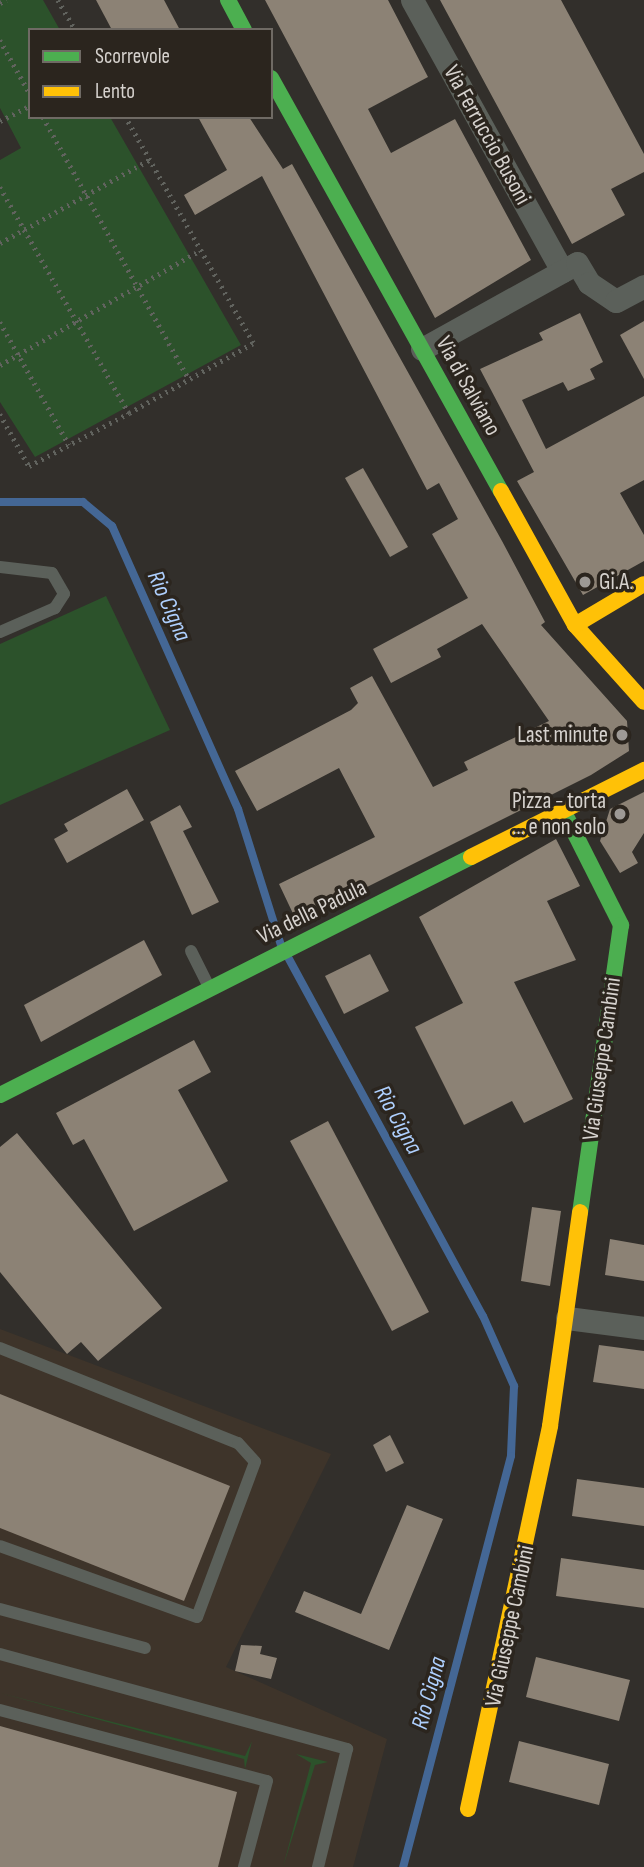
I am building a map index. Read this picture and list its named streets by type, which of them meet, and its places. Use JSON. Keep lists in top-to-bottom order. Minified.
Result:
{"streets":{"street":["Via Ferruccio Busoni","Via di Salviano","Via della Padula","Via Giuseppe Cambini"]},"crossings":[["Via della Padula","Via Giuseppe Cambini"]],"water":["Rio Cigna"],"places":["Gi.A.","Last minute","Pizza - torta … e non solo"],"legend":["Scorrevole","Lento"]}
